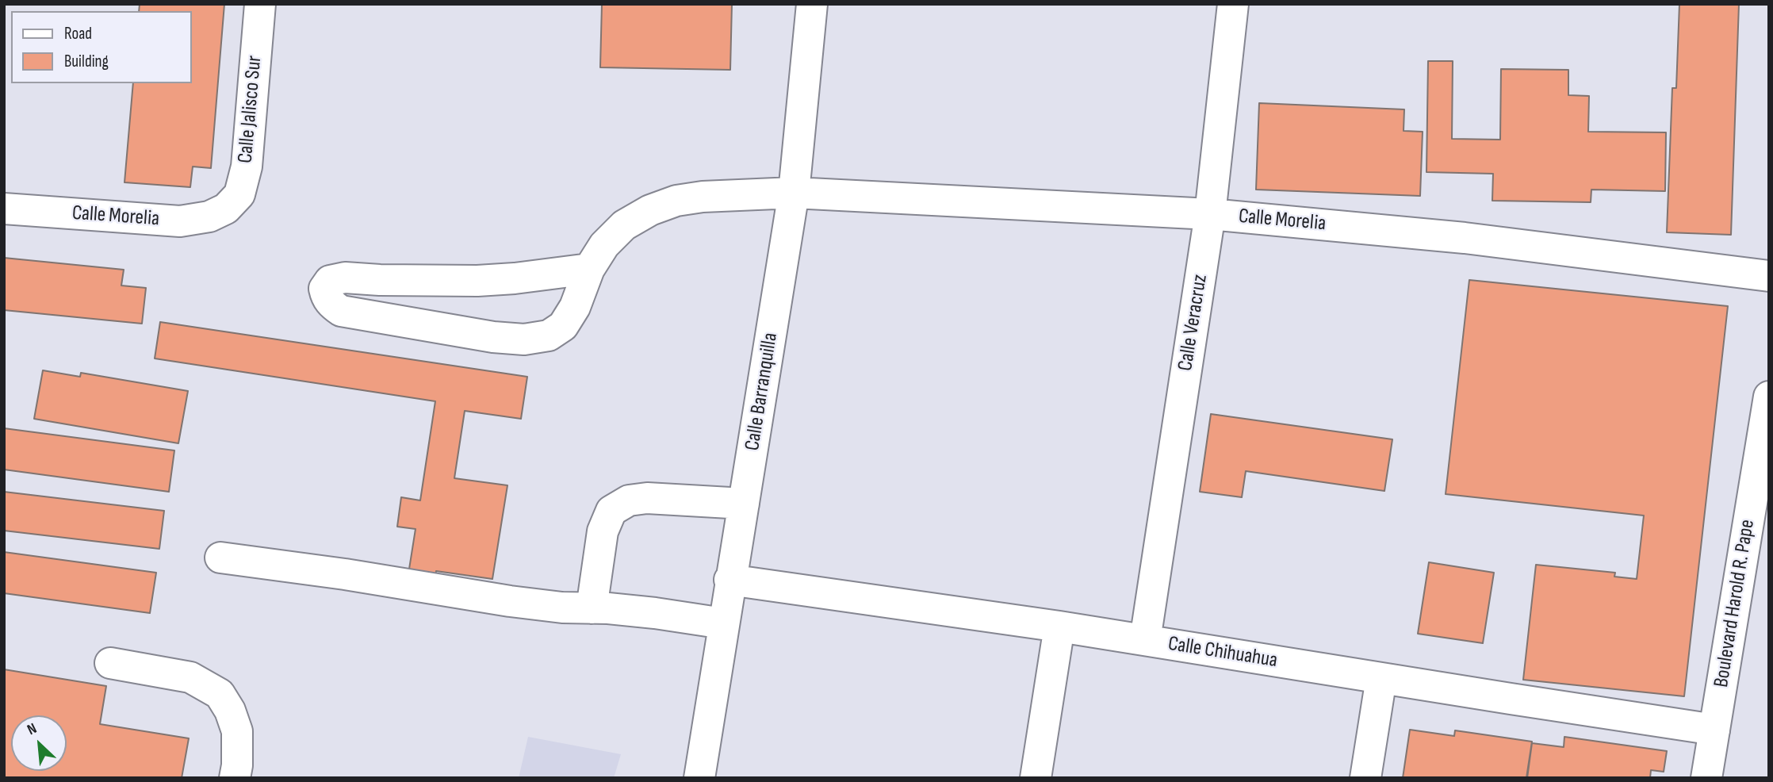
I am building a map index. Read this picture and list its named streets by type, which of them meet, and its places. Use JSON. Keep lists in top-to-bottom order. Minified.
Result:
{"streets":{"main road":["Calle Jalisco Sur","Calle Morelia","Calle Veracruz","Calle Barranquilla","Boulevard Harold R. Pape","Calle Chihuahua"]},"crossings":[["Calle Jalisco Sur","Calle Morelia"],["Calle Morelia","Calle Veracruz"],["Calle Morelia","Calle Barranquilla"],["Calle Veracruz","Calle Chihuahua"],["Calle Barranquilla","Calle Chihuahua"],["Boulevard Harold R. Pape","Calle Chihuahua"]],"legend":["Road","Building"],"north":"top left"}
